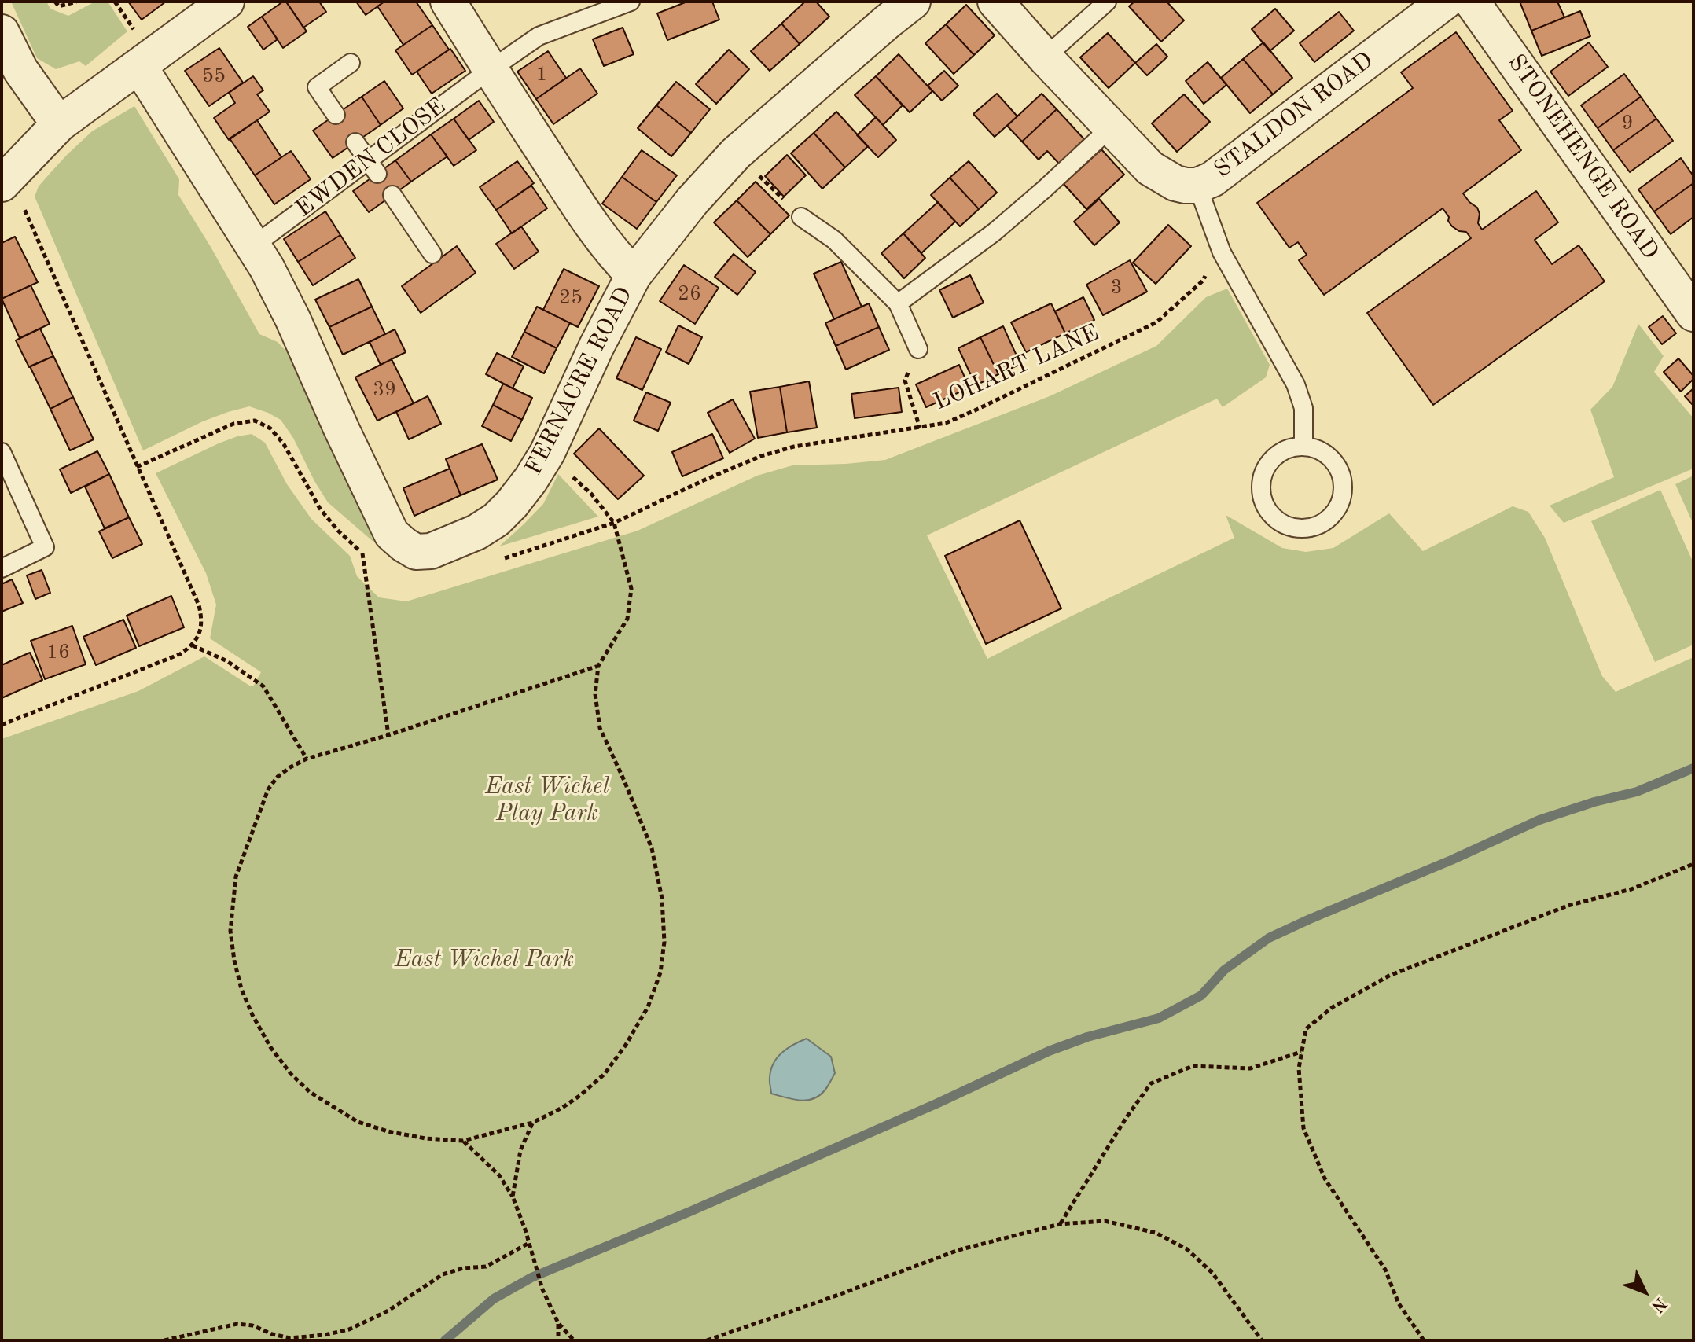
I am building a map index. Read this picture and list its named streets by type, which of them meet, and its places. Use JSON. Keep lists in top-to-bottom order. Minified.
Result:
{"streets":{"street":["STALDON ROAD","STONEHENGE ROAD","FERNACRE ROAD"],"lane":["EWDEN CLOSE"],"path":["LOHART LANE"]},"crossings":[["EWDEN CLOSE","FERNACRE ROAD"]],"parks":["East Wichel Play Park","East Wichel Park"],"house_numbers":["1","55","9","3","26","25","39","16"],"north":"bottom right"}
